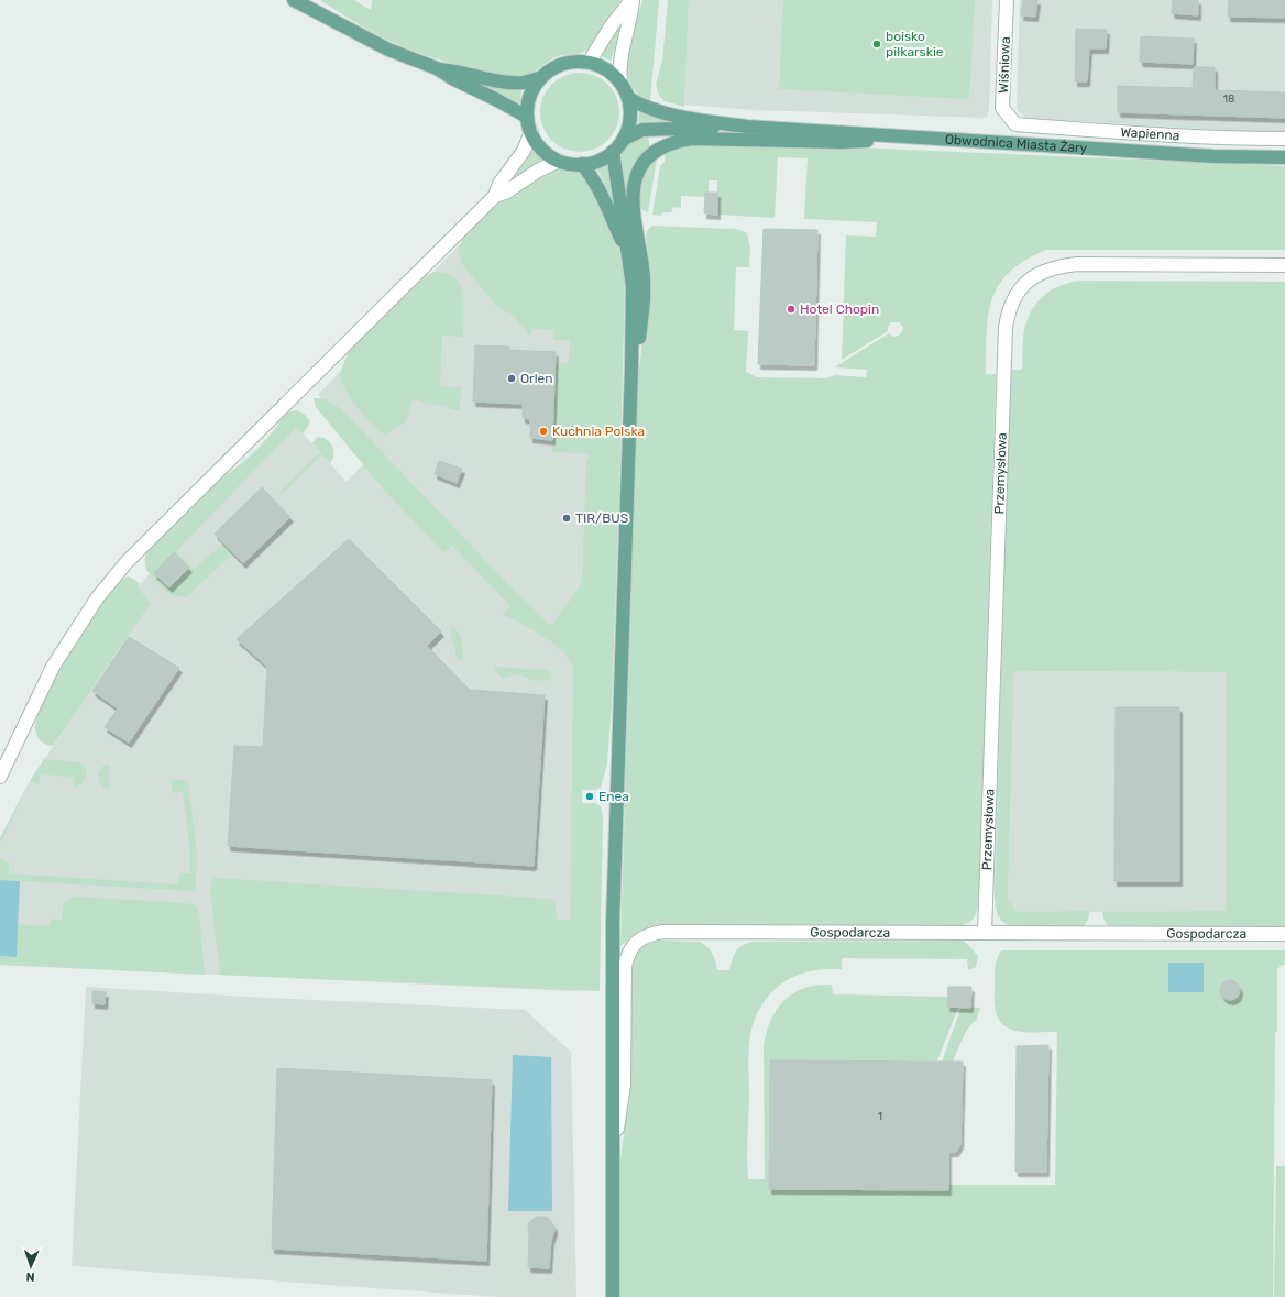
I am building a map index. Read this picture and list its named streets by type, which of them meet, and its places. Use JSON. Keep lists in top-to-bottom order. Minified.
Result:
{"streets":{"main road":["Obwodnica Miasta Żary"],"street":["Wiśniowa","Wapienna","Przemysłowa","Gospodarcza"]},"crossings":[["Wiśniowa","Wapienna"],["Przemysłowa","Gospodarcza"]],"places":["boisko piłkarskie","Hotel Chopin","Orlen","Kuchnia Polska","TIR/BUS","Enea"],"house_numbers":["18","1"],"north":"bottom"}
